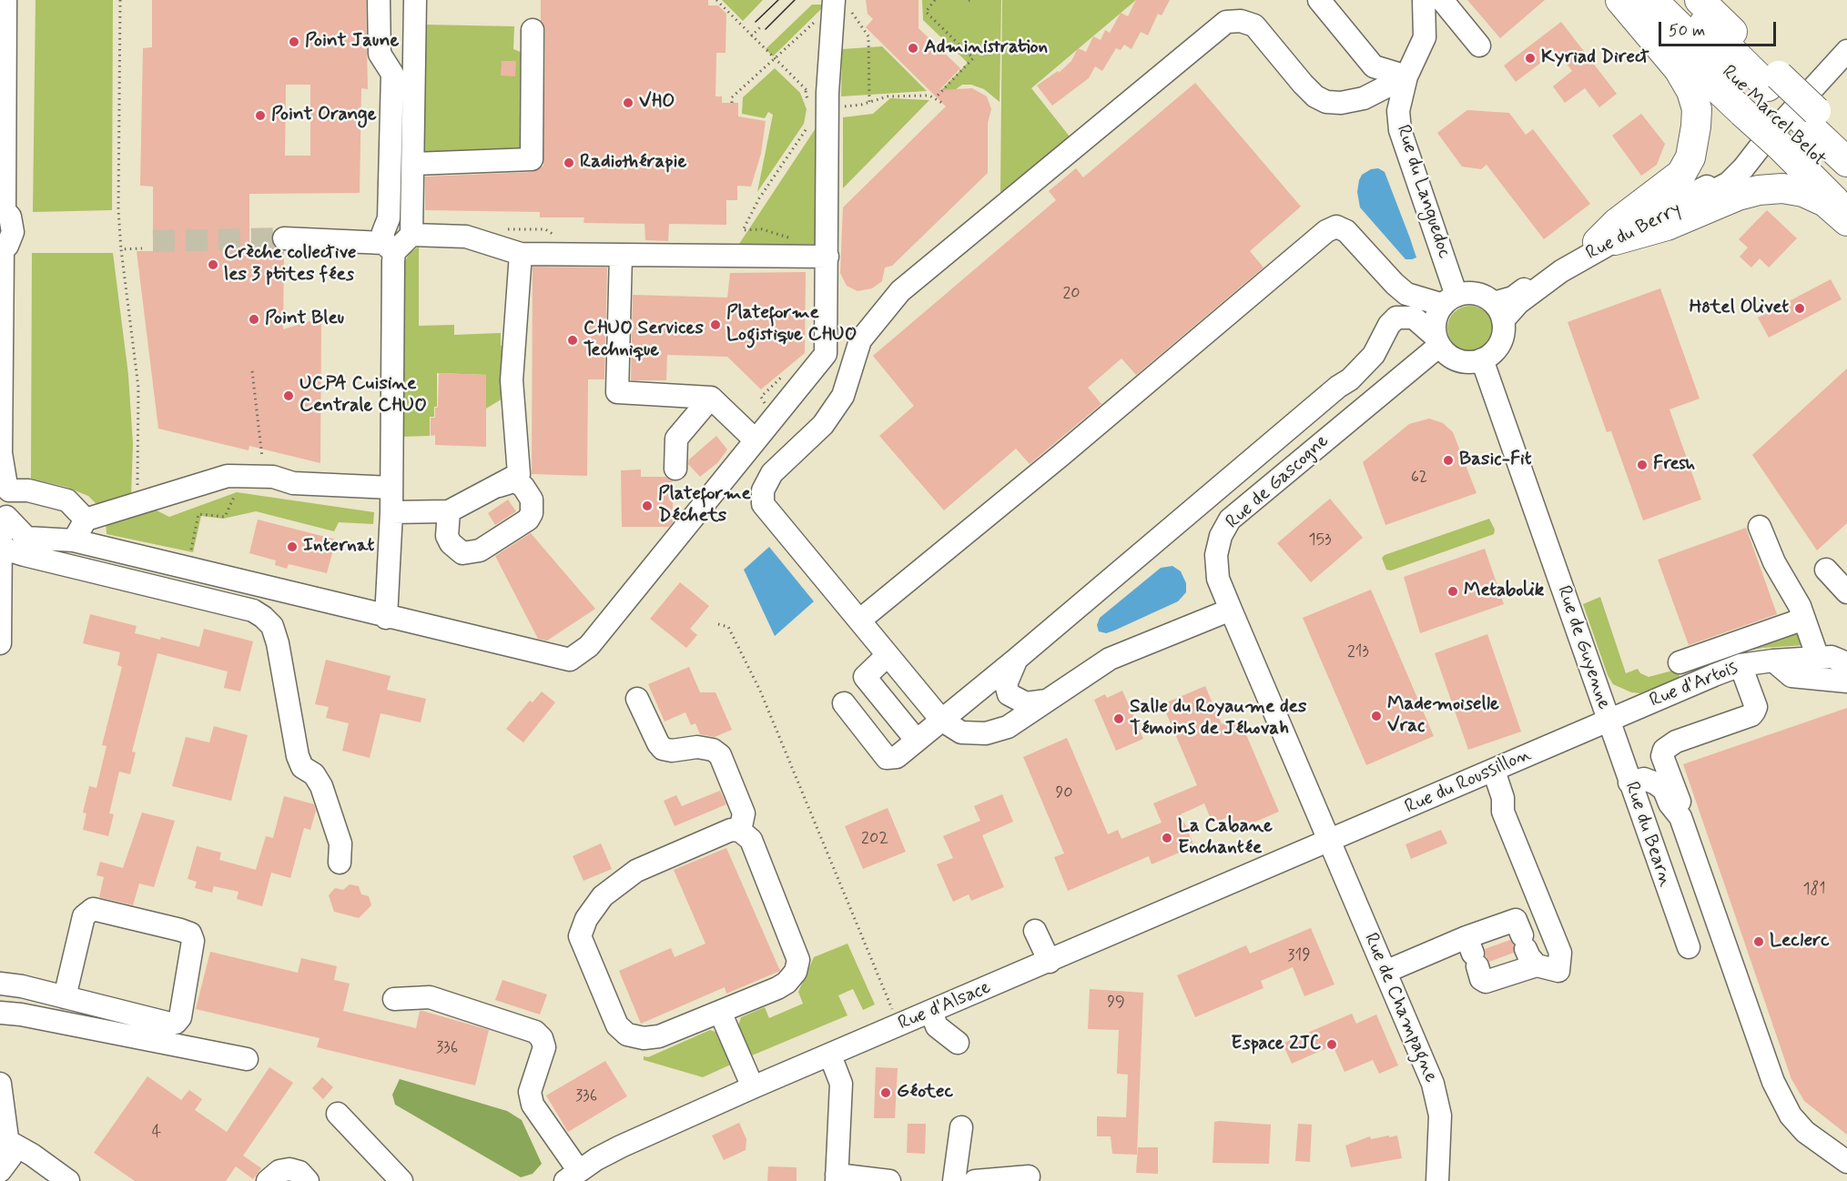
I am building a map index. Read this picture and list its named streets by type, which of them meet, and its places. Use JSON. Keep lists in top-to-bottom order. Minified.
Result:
{"streets":{"main road":["Rue Marcel Belot"],"street":["Rue du Languedoc","Rue du Berry","Rue de Gascogne","Rue de Guyenne","Rue d'Artois","Rue du Roussillon","Rue du Bearn","Rue d'Alsace","Rue de Champagne"]},"crossings":[["Rue Marcel Belot","Rue du Berry"],["Rue du Languedoc","Rue du Berry"],["Rue du Languedoc","Rue de Gascogne"],["Rue du Languedoc","Rue de Guyenne"],["Rue du Berry","Rue de Gascogne"],["Rue du Berry","Rue de Guyenne"],["Rue de Gascogne","Rue de Guyenne"],["Rue de Gascogne","Rue du Roussillon"],["Rue de Gascogne","Rue d'Alsace"],["Rue de Gascogne","Rue de Champagne"],["Rue de Guyenne","Rue d'Artois"],["Rue de Guyenne","Rue du Roussillon"],["Rue de Guyenne","Rue du Bearn"],["Rue d'Artois","Rue du Roussillon"],["Rue d'Artois","Rue du Bearn"],["Rue du Roussillon","Rue du Bearn"],["Rue du Roussillon","Rue d'Alsace"],["Rue du Roussillon","Rue de Champagne"],["Rue d'Alsace","Rue de Champagne"]],"places":["Point Jaune","Administration","Kyriad Direct","VHO","Point Orange","Radiothérapie","Crèche collective les 3 ptites fées","Hôtel Olivet","Point Bleu","Plateforme Logistique CHUO","CHUO Services Technique","UCPA Cuisine Centrale CHUO","Basic-Fit","Fresh","Plateforme Déchets","Internat","Metabolik","Mademoiselle Vrac","Salle du Royaume des Témoins de Jéhovah","La Cabane Enchantée","Leclerc","Espace 2JC","Géotec"],"house_numbers":["20","62","153","213","90","202","181","319","99","336","336","4"],"scale_bar":"50 m"}
